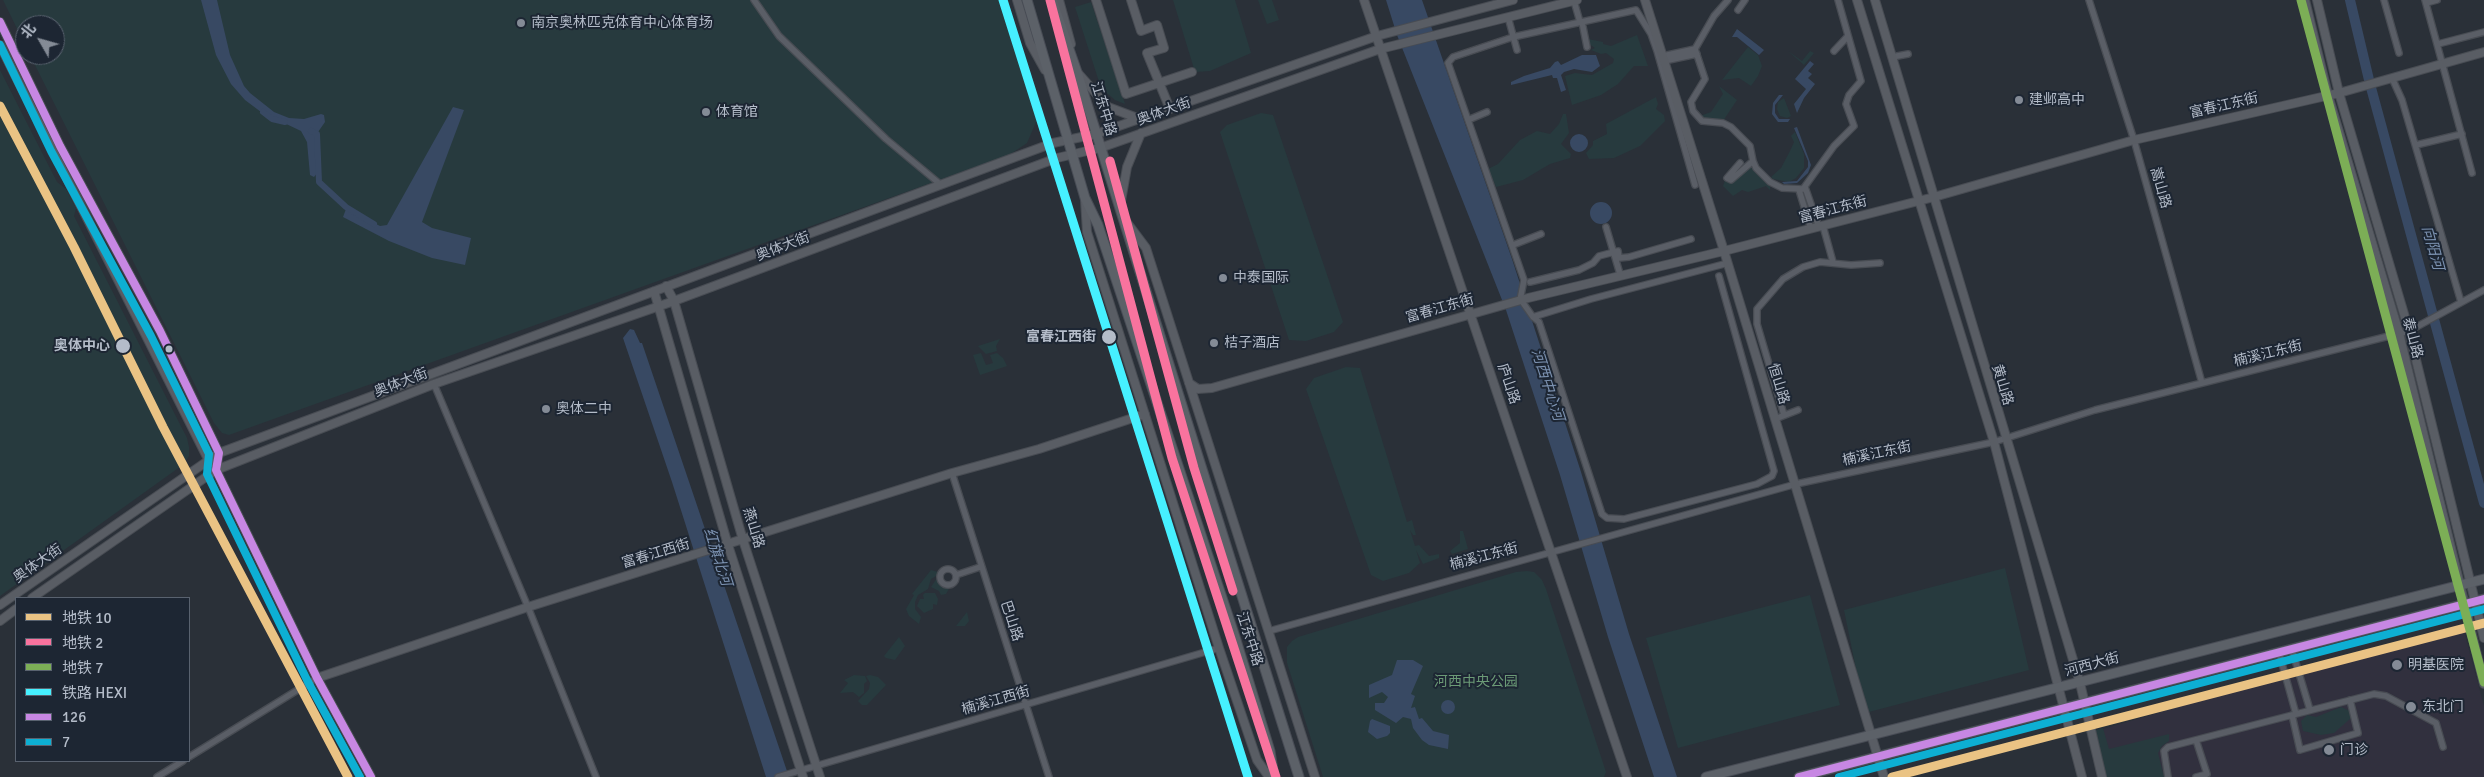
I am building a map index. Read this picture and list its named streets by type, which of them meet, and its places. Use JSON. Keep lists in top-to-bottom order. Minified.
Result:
{"streets":{"main road":["江东中路","河西大街"],"street":["富春江东街","奥体大街","嵩山路","泰山路","楠溪江东街","庐山路","恒山路","黄山路","燕山路","富春江西街","巴山路","楠溪江西街"]},"crossings":[["富春江东街","江东中路"],["富春江东街","嵩山路"],["富春江东街","泰山路"],["富春江东街","庐山路"],["富春江东街","恒山路"],["富春江东街","黄山路"],["江东中路","奥体大街"],["江东中路","楠溪江东街"],["江东中路","富春江西街"],["江东中路","楠溪江西街"],["奥体大街","庐山路"],["奥体大街","燕山路"],["嵩山路","楠溪江东街"],["泰山路","楠溪江东街"],["泰山路","河西大街"],["楠溪江东街","庐山路"],["楠溪江东街","恒山路"],["楠溪江东街","黄山路"],["恒山路","河西大街"],["黄山路","河西大街"],["燕山路","富春江西街"],["燕山路","楠溪江西街"],["富春江西街","巴山路"],["巴山路","楠溪江西街"]],"water":["向阳河","河西中心河","红旗北河"],"parks":["河西中央公园"],"places":["南京奥林匹克体育中心体育场","建邺高中","体育馆","中泰国际","富春江西街","桔子酒店","奥体中心","奥体二中","明基医院","东北门","门诊"],"lines":["metro line 2","metro line 7","rail line HEXI","transit line 126","transit line 7","metro line 10"],"legend":["地铁 10","地铁 2","地铁 7","铁路 HEXI","126","7"],"north":"top left"}
